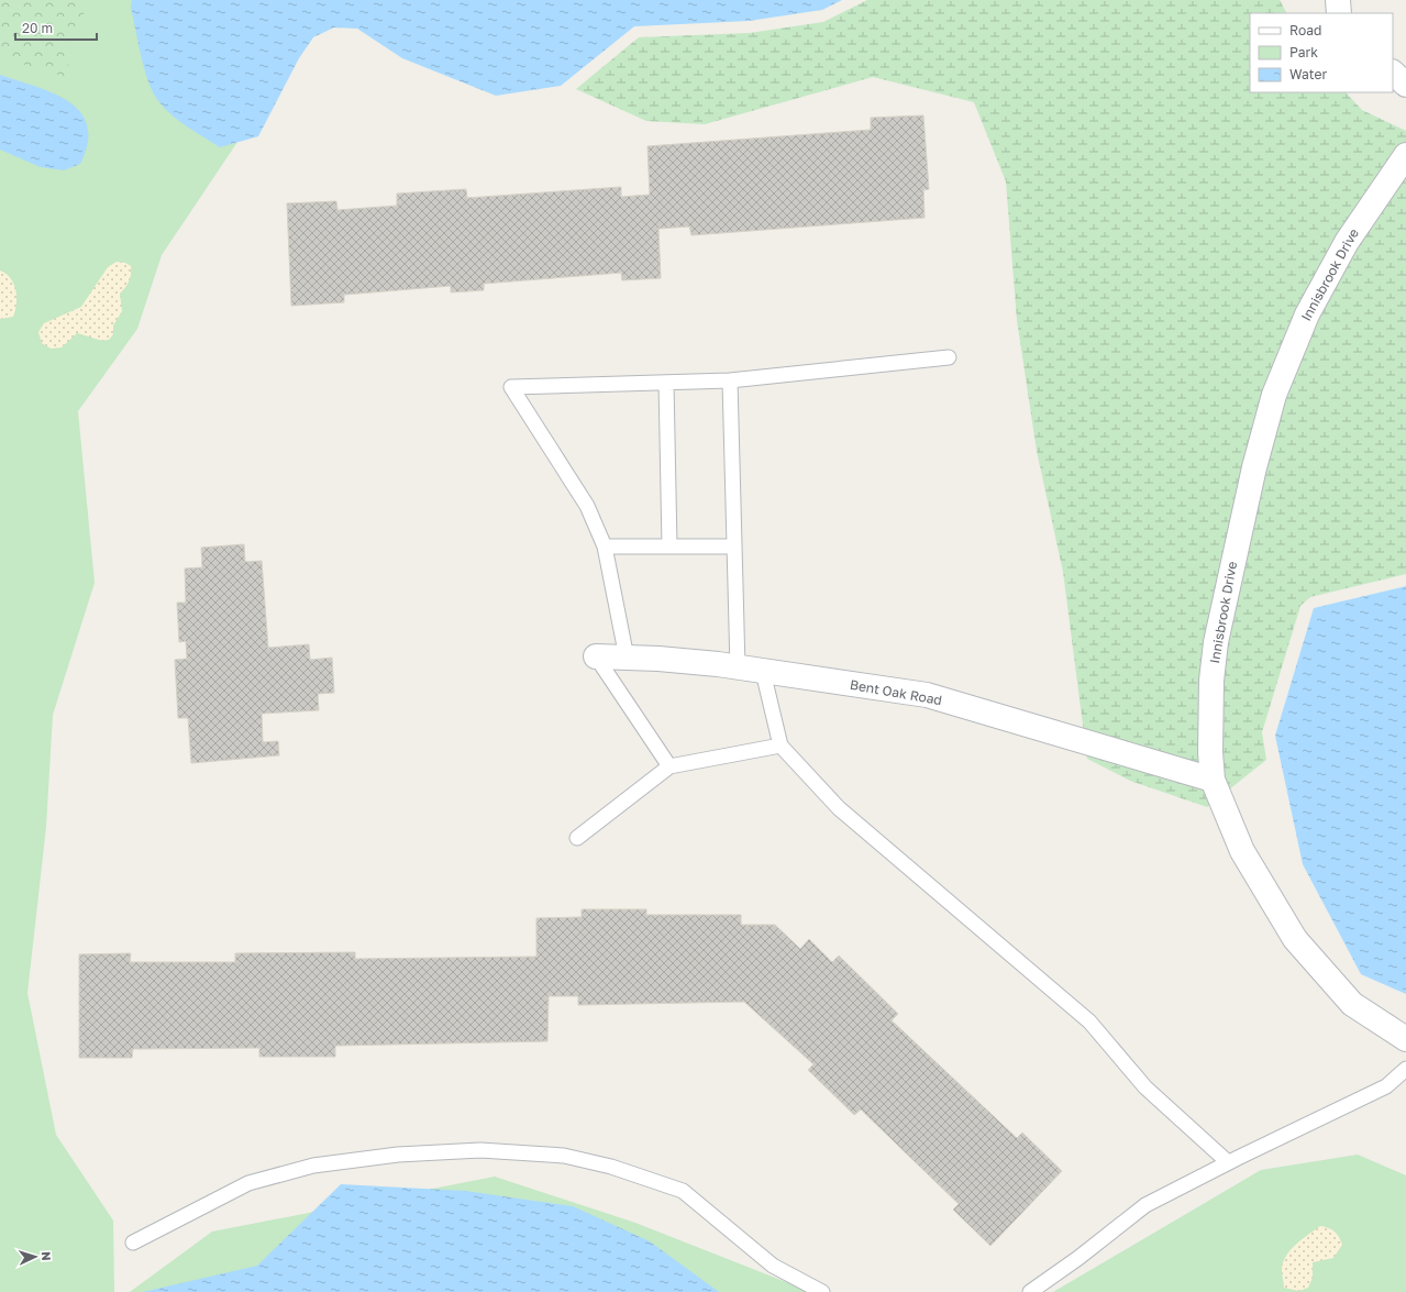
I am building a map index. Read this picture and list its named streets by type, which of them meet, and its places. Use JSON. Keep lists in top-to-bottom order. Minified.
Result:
{"streets":{"street":["Innisbrook Drive","Bent Oak Road"]},"crossings":[["Innisbrook Drive","Bent Oak Road"]],"legend":["Road","Park","Water"],"scale_bar":"20 m","north":"right"}
